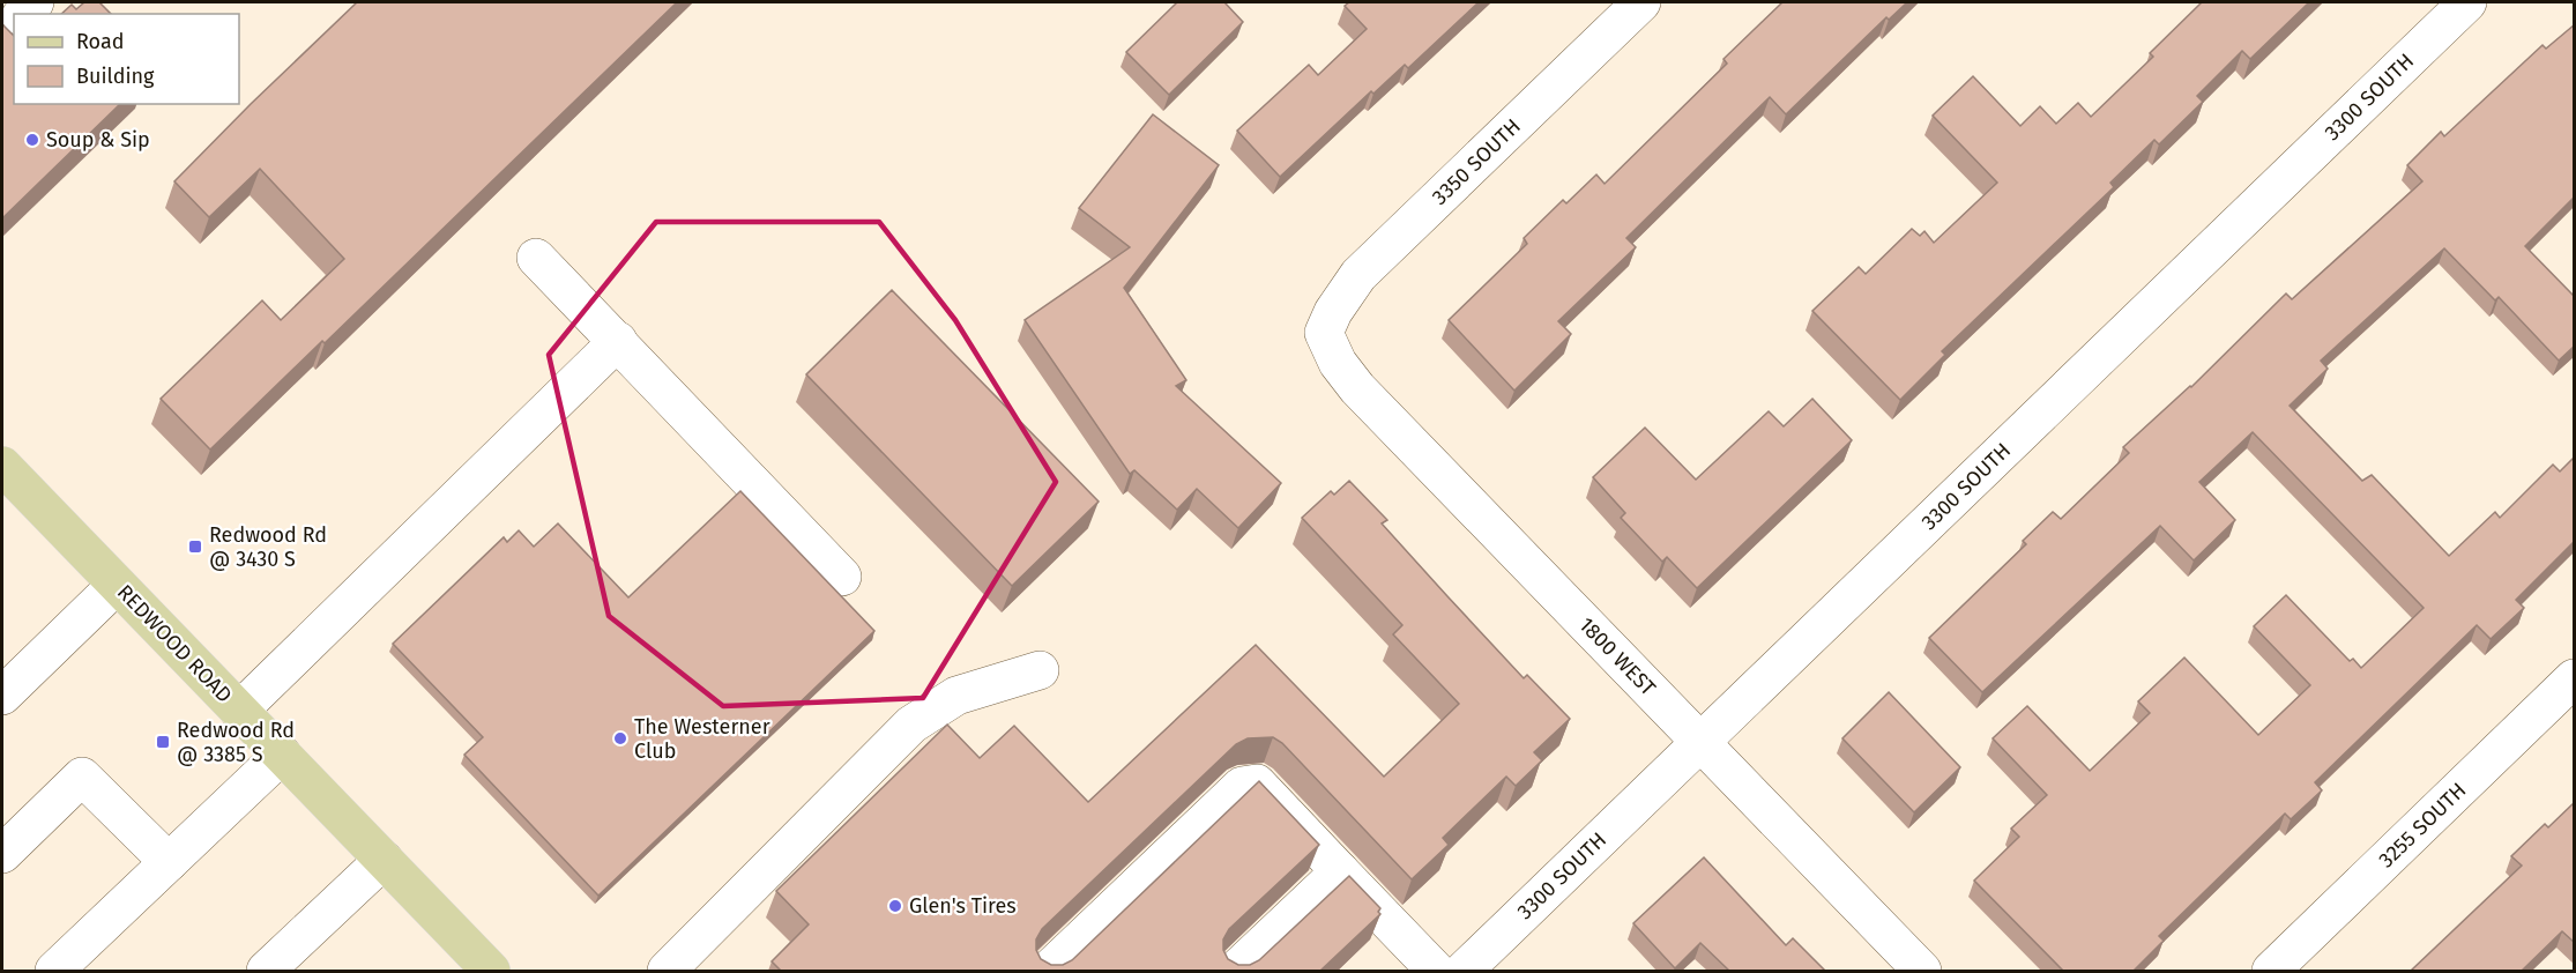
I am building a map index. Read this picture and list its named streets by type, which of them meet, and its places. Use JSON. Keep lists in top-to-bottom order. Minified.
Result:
{"streets":{"main road":["REDWOOD ROAD"],"street":["3300 SOUTH","3350 SOUTH","1800 WEST","3255 SOUTH"]},"crossings":[["3300 SOUTH","1800 WEST"],["3350 SOUTH","1800 WEST"]],"places":{"other":["Soup & Sip","The Westerner Club","Glen's Tires"],"transit":["Redwood Rd @ 3430 S","Redwood Rd @ 3385 S"]},"legend":["Road","Building"]}
